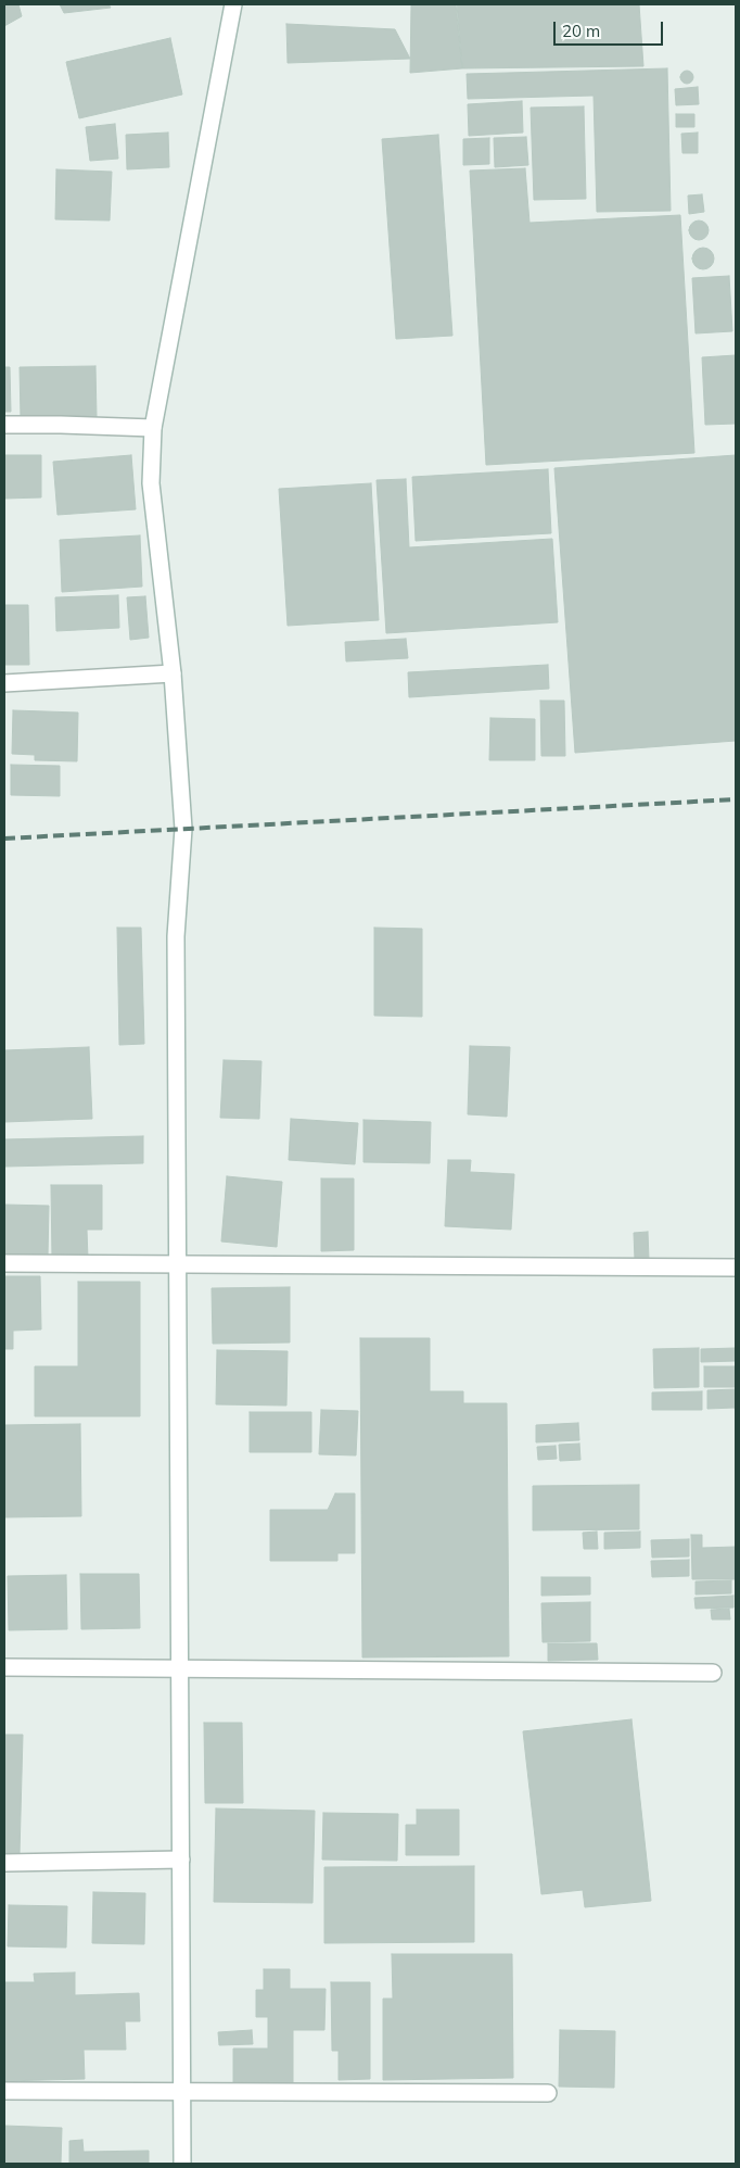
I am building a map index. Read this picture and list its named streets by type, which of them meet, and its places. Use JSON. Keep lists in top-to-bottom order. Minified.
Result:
{"scale_bar":"20 m"}
